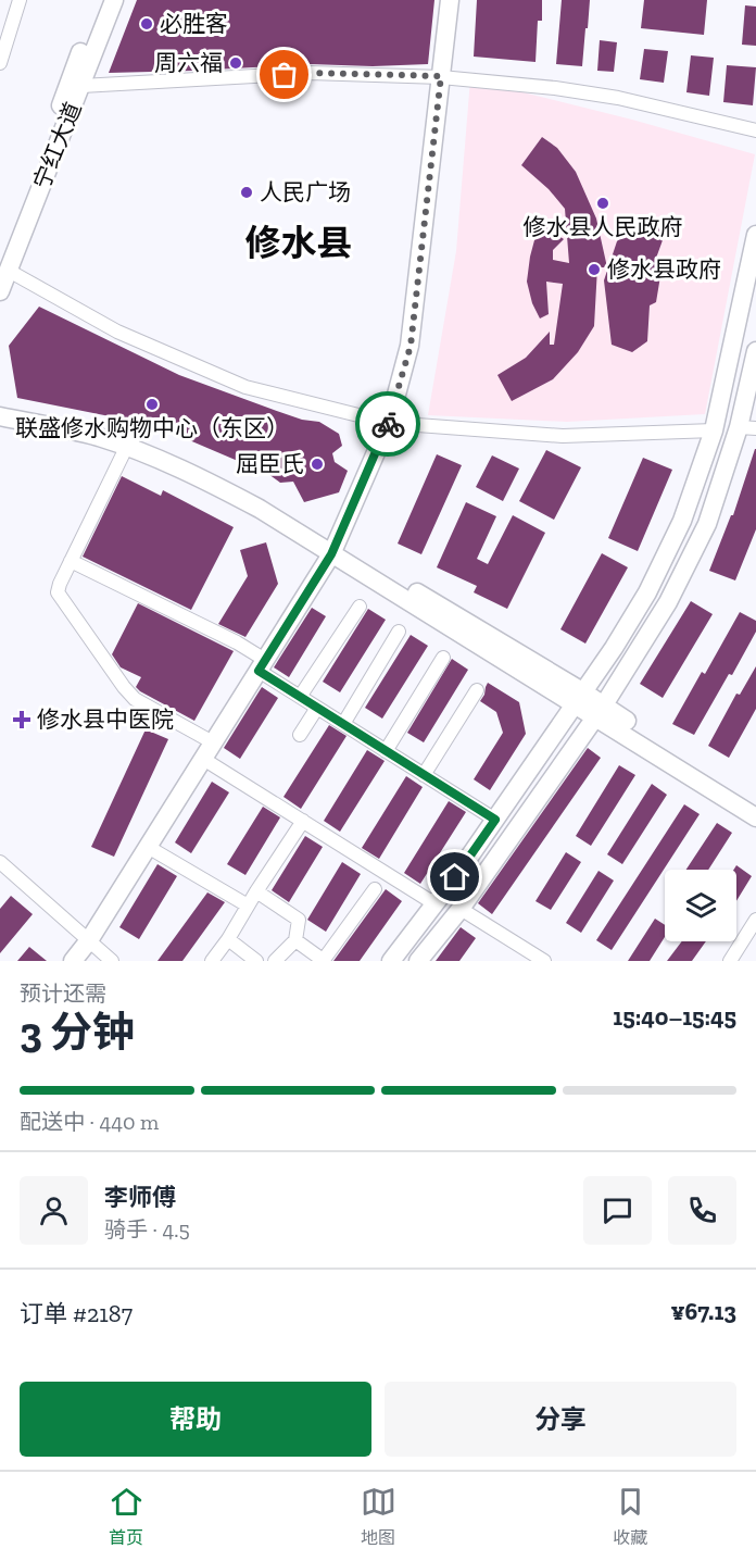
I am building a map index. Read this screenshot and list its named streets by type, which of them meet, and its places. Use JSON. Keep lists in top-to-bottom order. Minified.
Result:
{"streets":{"main road":["宁红大道"]},"districts":["修水县"],"places":{"other":["必胜客","周六福","人民广场","修水县人民政府","修水县政府","联盛修水购物中心（东区）","屈臣氏"],"health":["修水县中医院"]},"page":{"heading":["3 分钟","预计还需","15:40–15:45"],"panel":["李师傅","骑手 · 4.5","订单 #2187","¥67.13"],"bar":"配送中 · 440 m","buttons":["帮助","分享"],"tabs":["首页","地图","收藏"]}}
